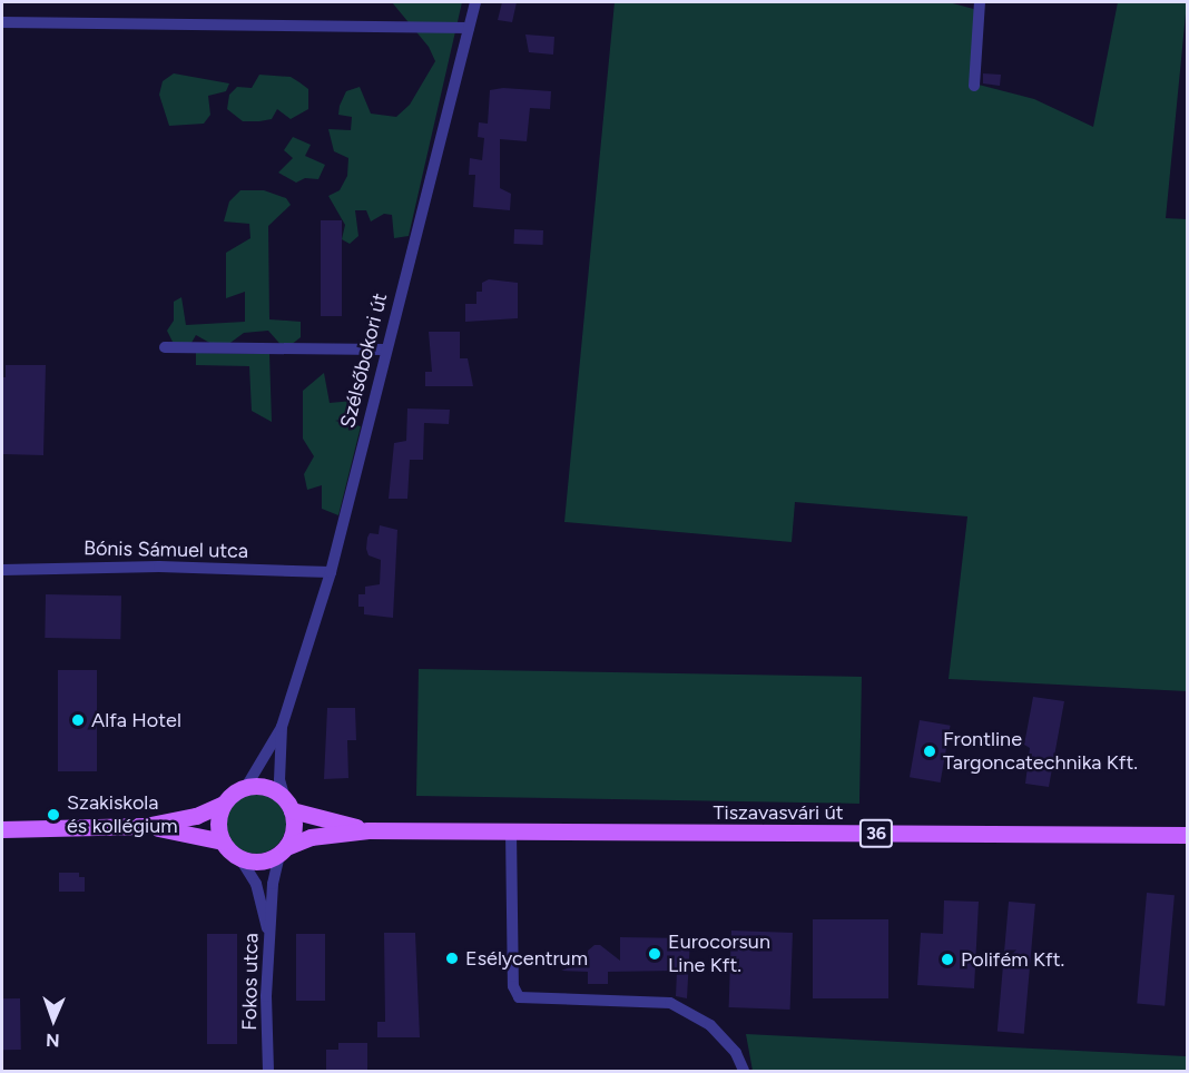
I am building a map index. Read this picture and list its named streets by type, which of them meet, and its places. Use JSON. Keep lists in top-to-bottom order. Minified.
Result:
{"streets":{"main road":["Tiszavasvári út","36"],"street":["Szélsőbokori út","Bónis Sámuel utca","Fokos utca"]},"crossings":[["Szélsőbokori út","Bónis Sámuel utca"],["Tiszavasvári út","36"],["36","Fokos utca"]],"places":["Alfa Hotel","Frontline Targoncatechnika Kft.","Szakiskola és kollégium","Eurocorsun Line Kft.","Esélycentrum","Polifém Kft."],"north":"bottom"}
